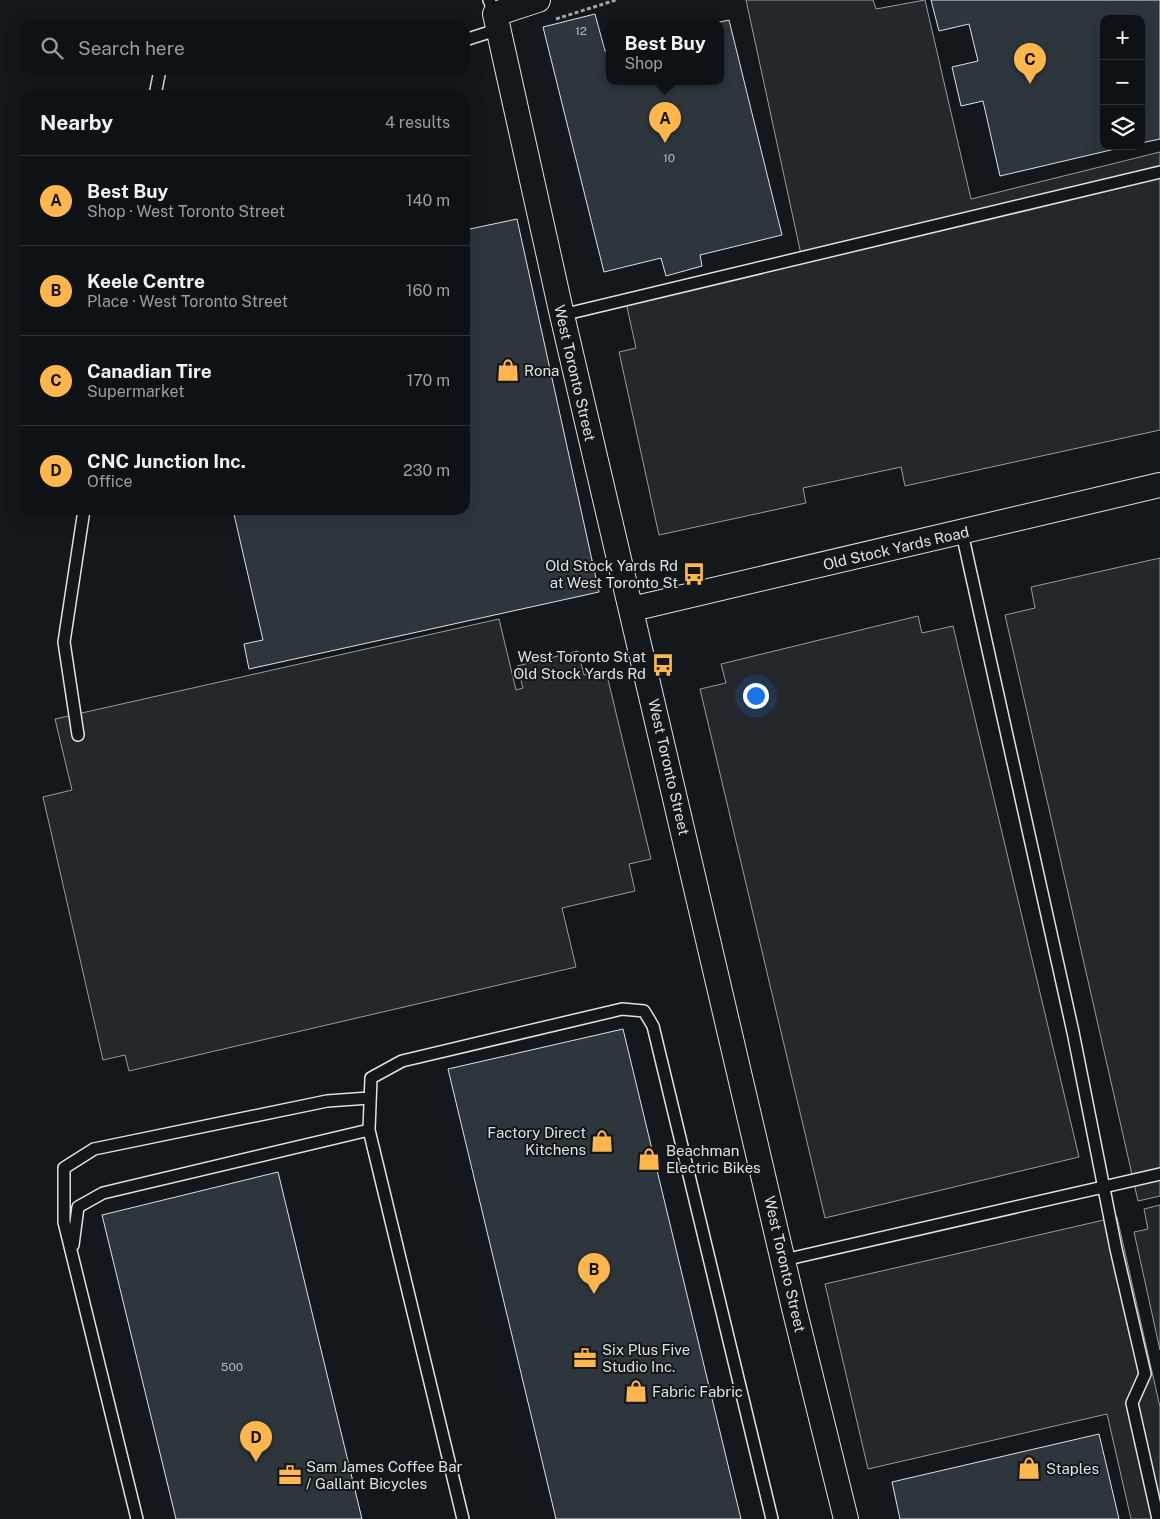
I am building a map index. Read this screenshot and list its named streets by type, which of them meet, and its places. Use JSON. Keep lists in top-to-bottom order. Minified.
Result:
{"streets":{"street":["West Toronto Street","Old Stock Yards Road"]},"crossings":[["West Toronto Street","Old Stock Yards Road"]],"places":{"shop":["Rona","Factory Direct Kitchens","Beachman Electric Bikes","Fabric Fabric","Staples"],"bus stop":["Old Stock Yards Rd at West Toronto St","West Toronto St at Old Stock Yards Rd"],"office":["Six Plus Five Studio Inc.","Sam James Coffee Bar / Gallant Bicycles"]},"house_numbers":["12","10","500"],"page":{"map_buttons":["+","−"],"popup":["Best Buy","Shop"],"search":"Search here","pins":["C","A","B","D"],"heading":["Nearby","4 results"],"list":[{"mark":"A","name":"Best Buy","note":"Shop · West Toronto Street","value":"140 m"},{"mark":"B","name":"Keele Centre","note":"Place · West Toronto Street","value":"160 m"},{"mark":"C","name":"Canadian Tire","note":"Supermarket","value":"170 m"},{"mark":"D","name":"CNC Junction Inc.","note":"Office","value":"230 m"}]}}
